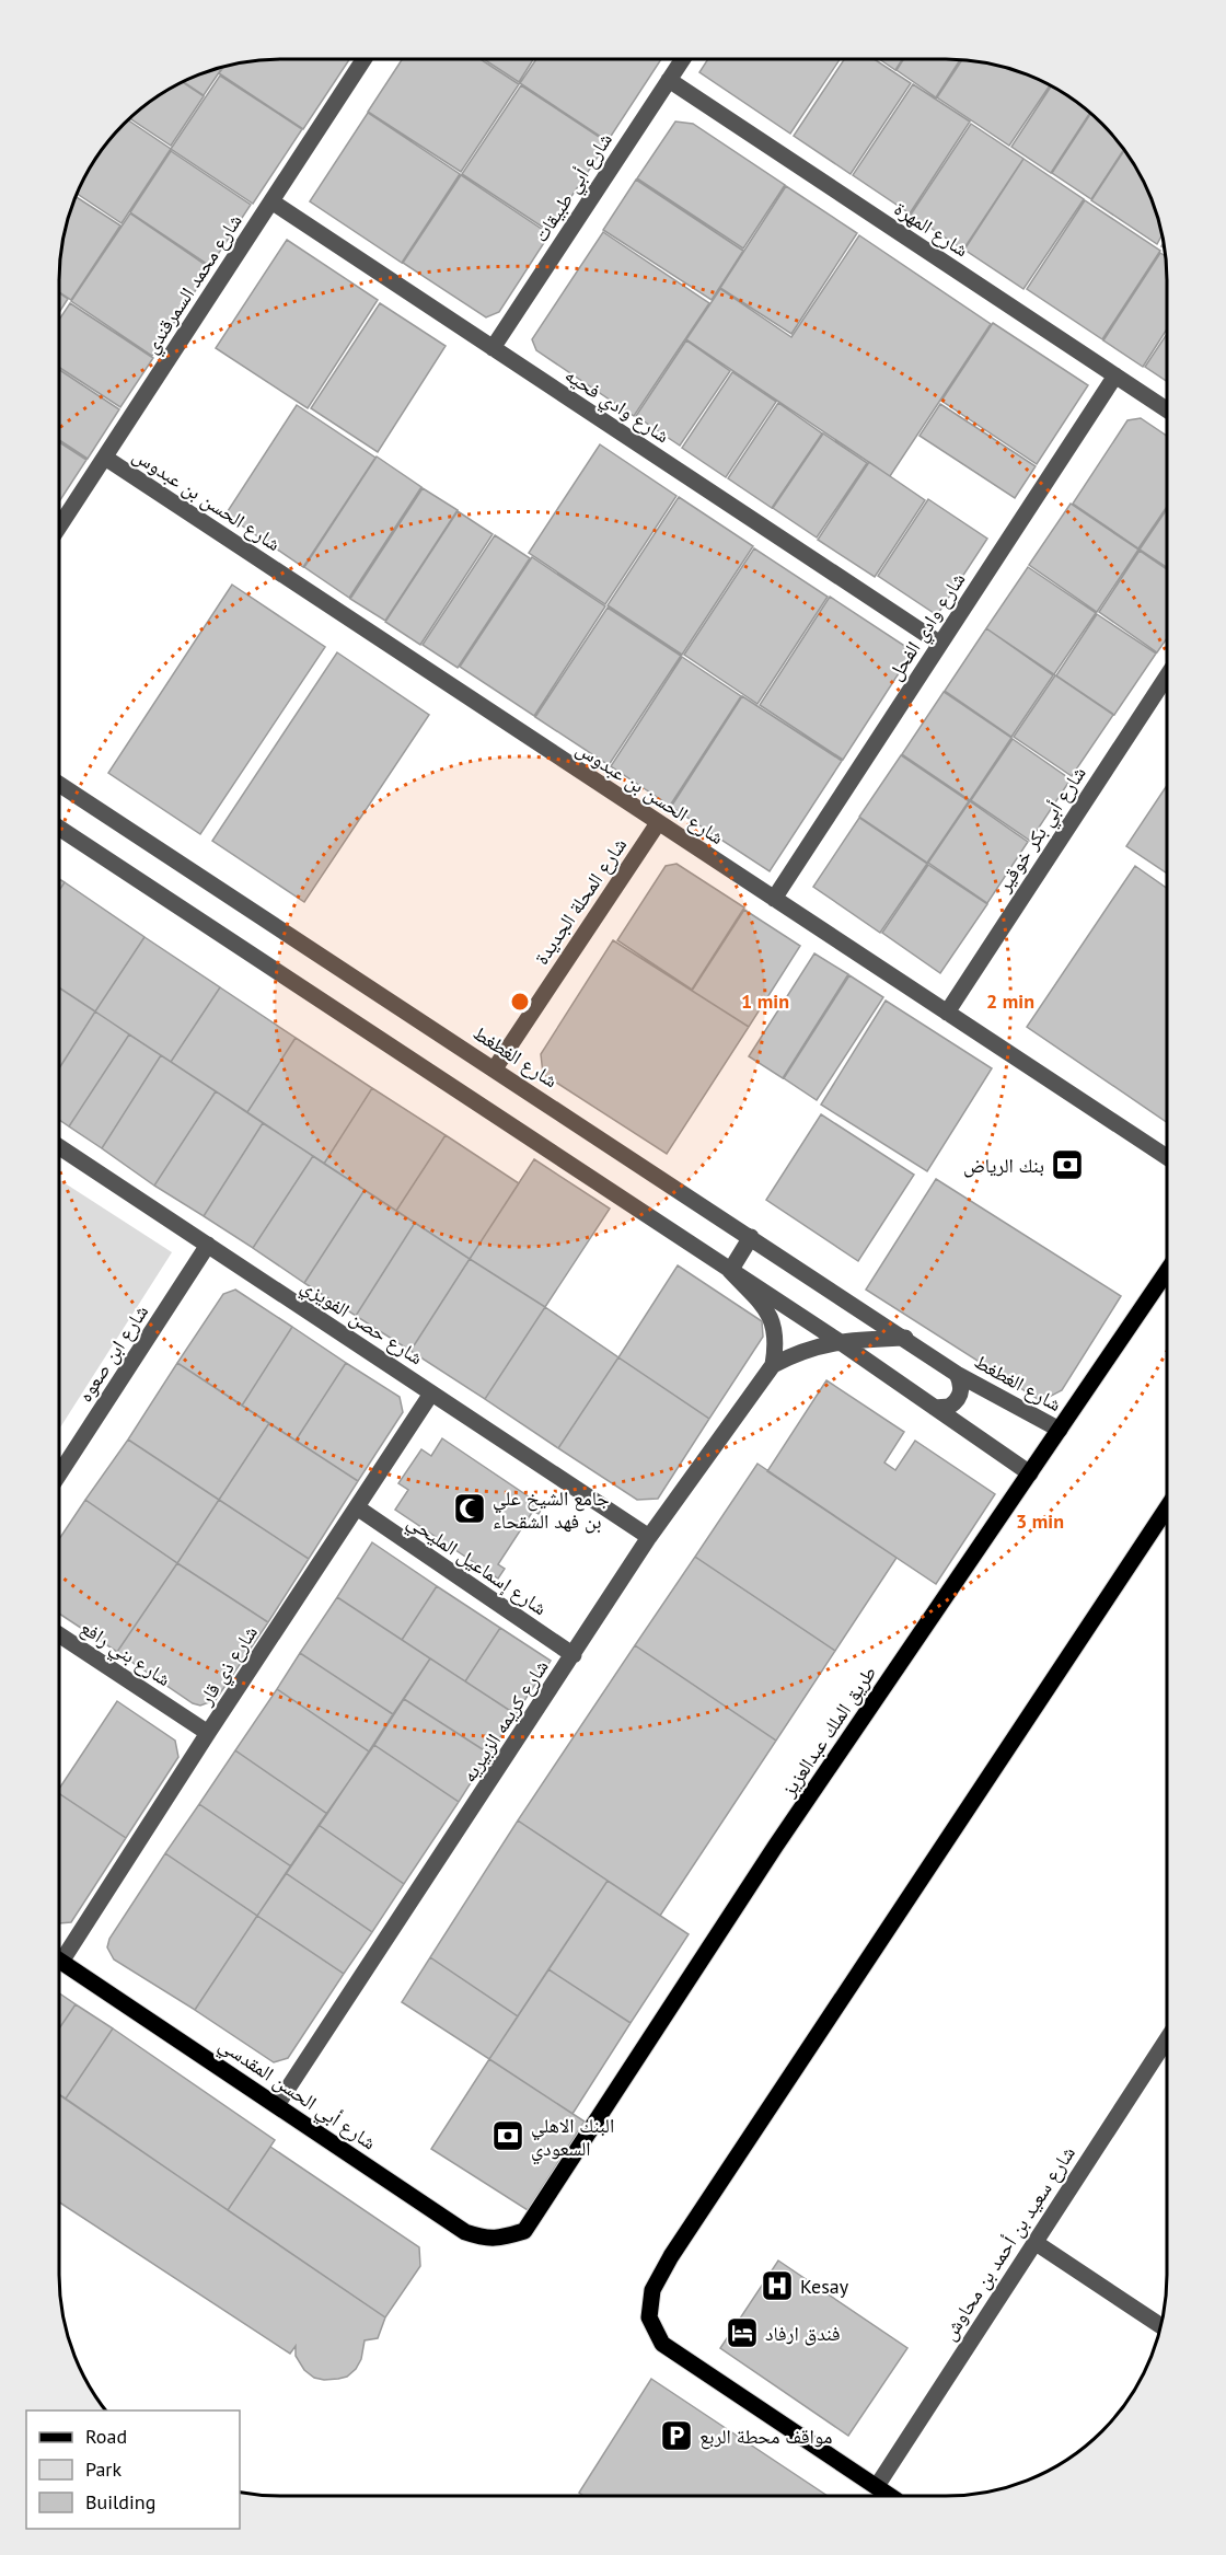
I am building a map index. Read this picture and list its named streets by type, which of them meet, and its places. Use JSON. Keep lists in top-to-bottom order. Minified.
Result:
{"streets":{"main road":["طريق الملك عبدالعزيز","شارع أبي الحسن المقدسي"],"street":["شارع أبي طبيقات","شارع المهرة","شارع محمد السمرقندي","شارع وادي فحيه","شارع الحسن بن عبدوس","شارع وادي الفحل","شارع أبي بكر خوقير","شارع المحلة الجديدة","شارع الغطغط","شارع حصن الفويزي","شارع ابن صعوه","شارع إسماعيل المليحي","شارع بني رافع","شارع ذي قار","شارع كريمه الزبيريه","شارع سعيد بن أحمد بن محاوش"]},"crossings":[["شارع أبي طبيقات","شارع المهرة"],["شارع أبي طبيقات","شارع وادي فحيه"],["شارع المهرة","شارع وادي الفحل"],["شارع محمد السمرقندي","شارع وادي فحيه"],["شارع محمد السمرقندي","شارع الحسن بن عبدوس"],["شارع وادي فحيه","شارع وادي الفحل"],["شارع الحسن بن عبدوس","شارع وادي الفحل"],["شارع الحسن بن عبدوس","شارع أبي بكر خوقير"],["شارع الحسن بن عبدوس","شارع المحلة الجديدة"],["شارع المحلة الجديدة","شارع الغطغط"],["شارع الغطغط","شارع كريمه الزبيريه"],["شارع الغطغط","طريق الملك عبدالعزيز"],["شارع حصن الفويزي","شارع ابن صعوه"],["شارع حصن الفويزي","شارع ذي قار"],["شارع حصن الفويزي","شارع كريمه الزبيريه"],["شارع إسماعيل المليحي","شارع ذي قار"],["شارع إسماعيل المليحي","شارع كريمه الزبيريه"],["شارع بني رافع","شارع ذي قار"],["شارع كريمه الزبيريه","شارع أبي الحسن المقدسي"],["طريق الملك عبدالعزيز","شارع أبي الحسن المقدسي"]],"places":{"bank":["بنك الرياض","البنك الاهلي السعودي"],"mosque":["جامع الشيخ علي بن فهد الشقحاء"],"hospital":["Kesay"],"hotel":["فندق ارفاد"],"parking":["مواقف محطة الربع"]},"legend":["Road","Park","Building"],"rings":["1 min","2 min","3 min"]}
